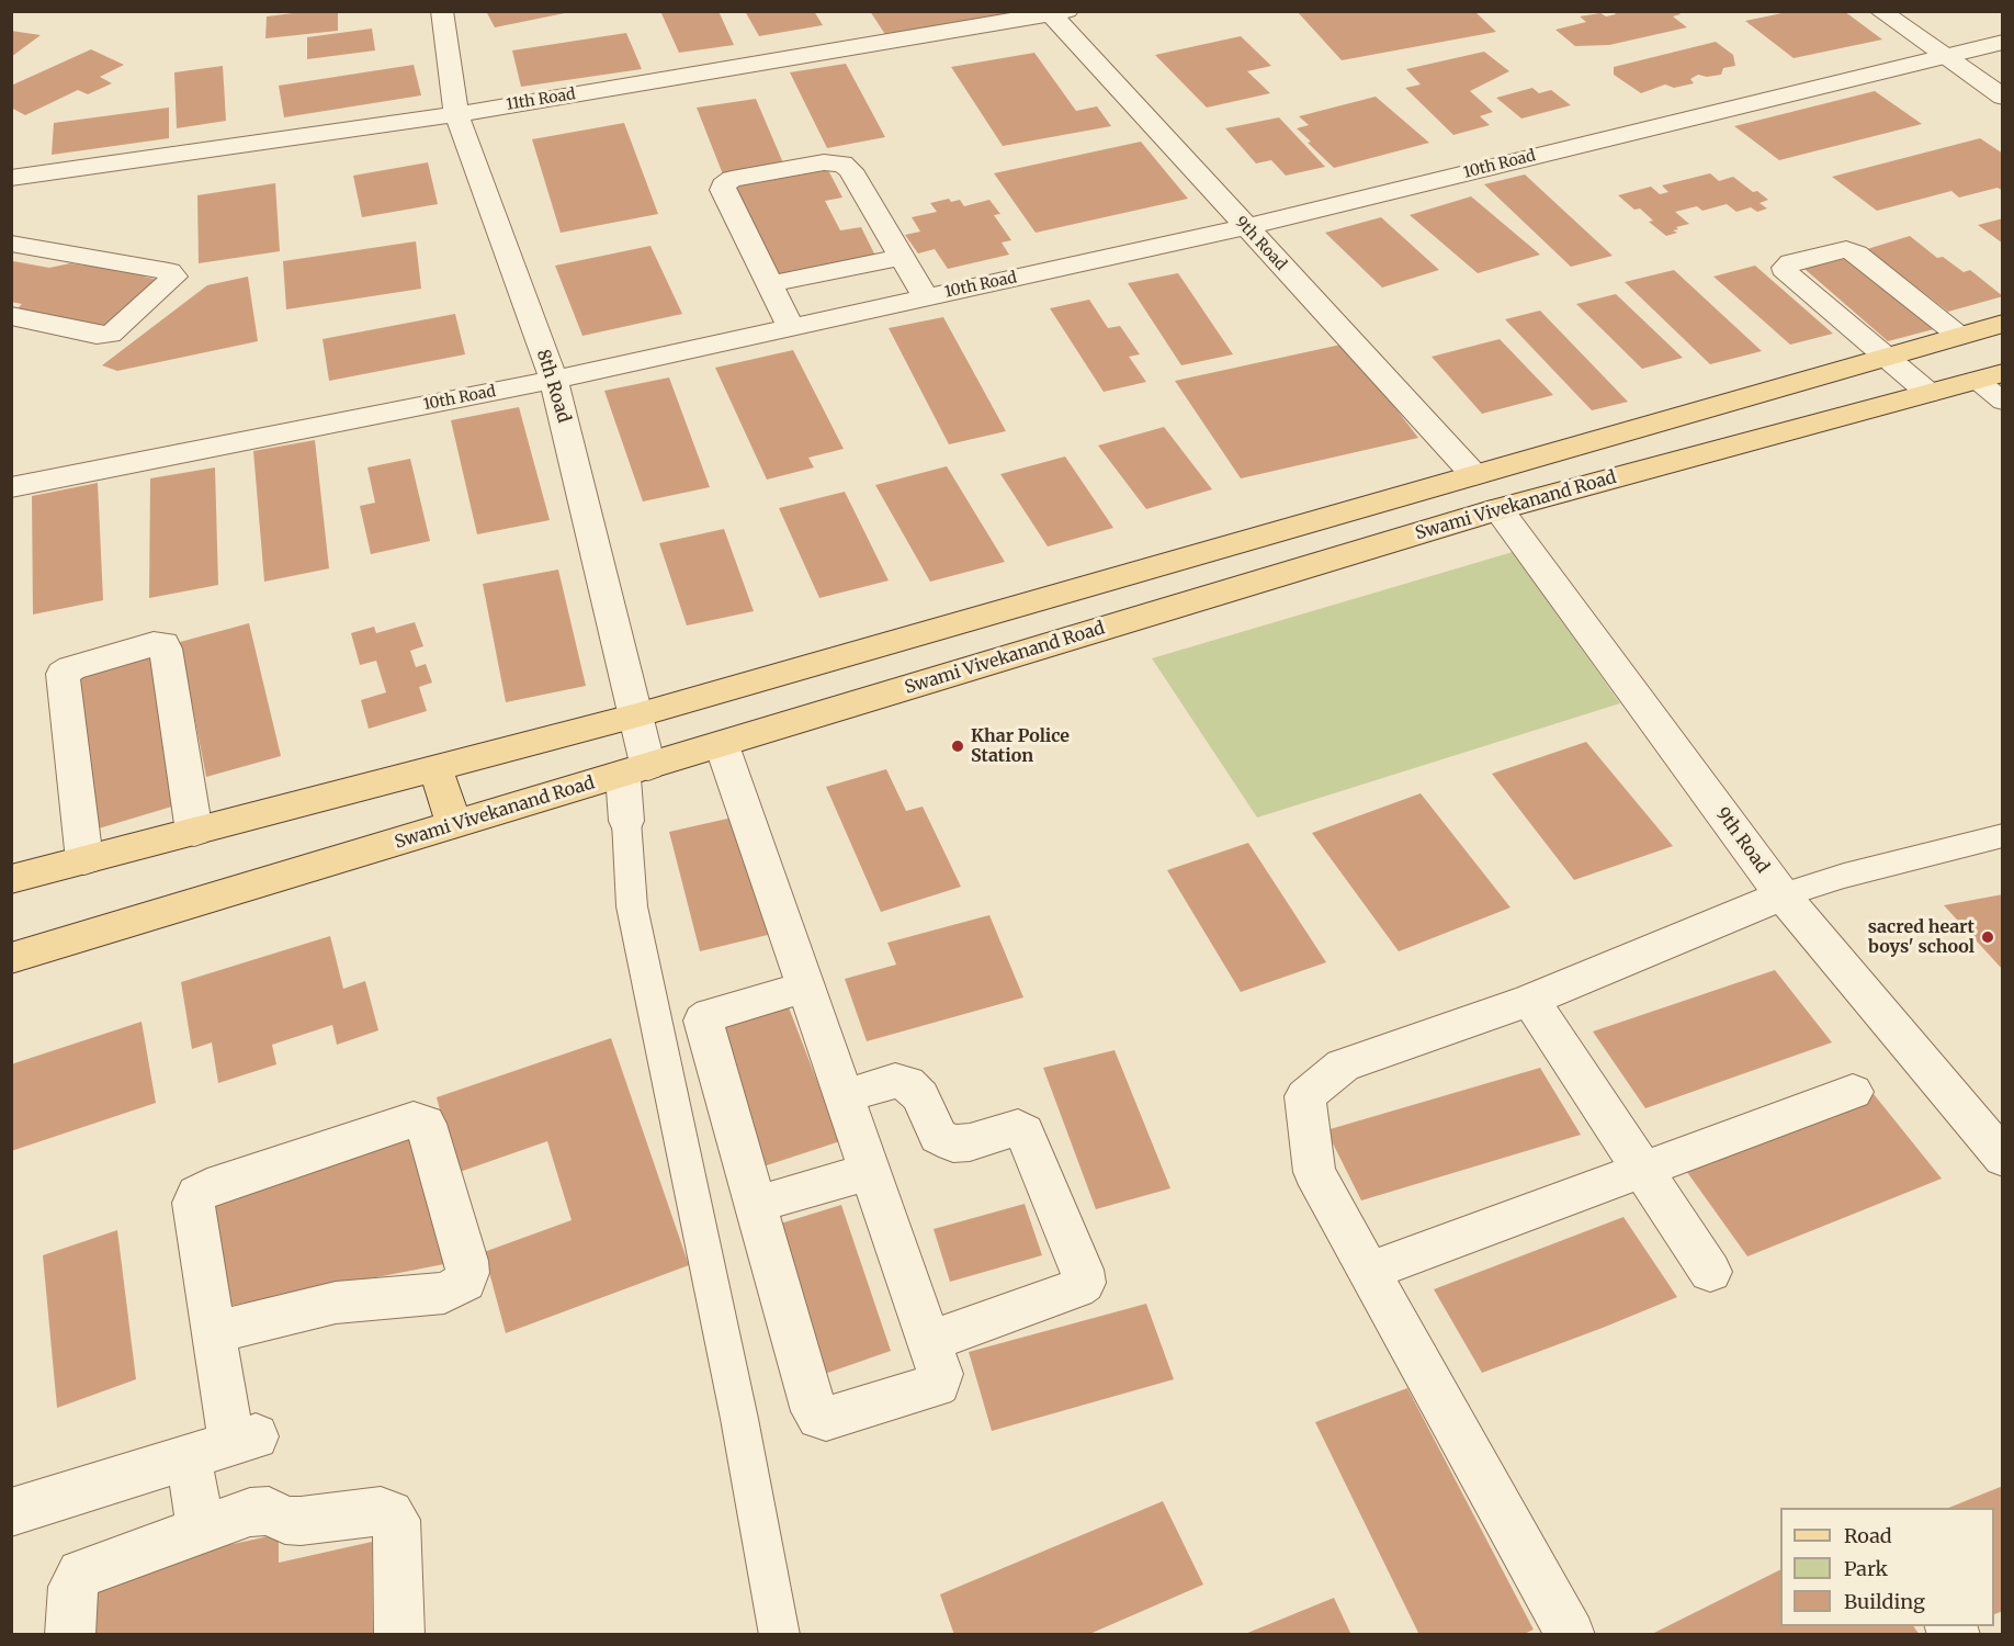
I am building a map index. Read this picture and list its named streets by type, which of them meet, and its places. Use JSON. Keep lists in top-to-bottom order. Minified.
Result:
{"streets":{"main road":["Swami Vivekanand Road"],"street":["11th Road","10th Road","9th Road","8th Road"]},"crossings":[["11th Road","9th Road"],["11th Road","8th Road"],["10th Road","9th Road"],["10th Road","8th Road"],["9th Road","Swami Vivekanand Road"],["8th Road","Swami Vivekanand Road"]],"places":["Khar Police Station","sacred heart boys' school"],"legend":["Road","Park","Building"]}
